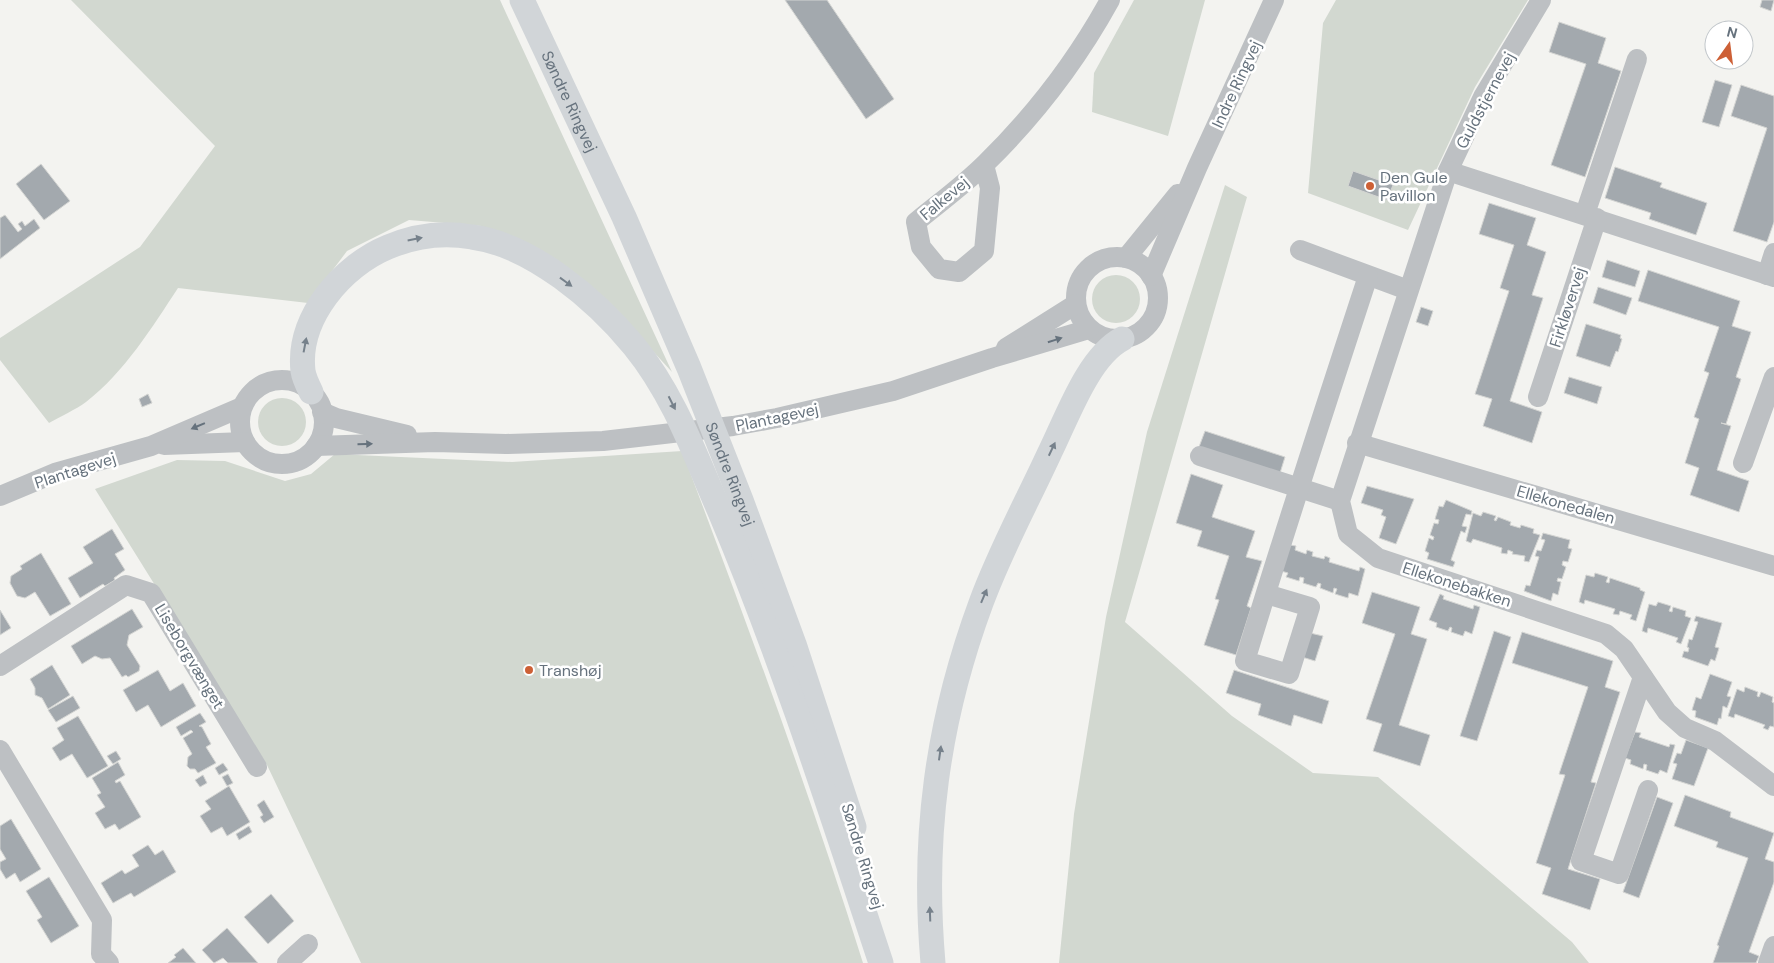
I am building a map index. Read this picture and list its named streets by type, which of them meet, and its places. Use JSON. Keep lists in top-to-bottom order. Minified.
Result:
{"streets":{"main road":["Søndre Ringvej"],"street":["Indre Ringvej","Guldstjernevej","Falkevej","Firkløvervej","Plantagevej","Ellekonedalen","Ellekonebakken","Liseborgvænget"]},"crossings":[["Indre Ringvej","Plantagevej"],["Guldstjernevej","Ellekonedalen"],["Guldstjernevej","Ellekonebakken"],["Ellekonedalen","Ellekonebakken"]],"places":["Den Gule Pavillon","Transhøj"],"north":"top"}
